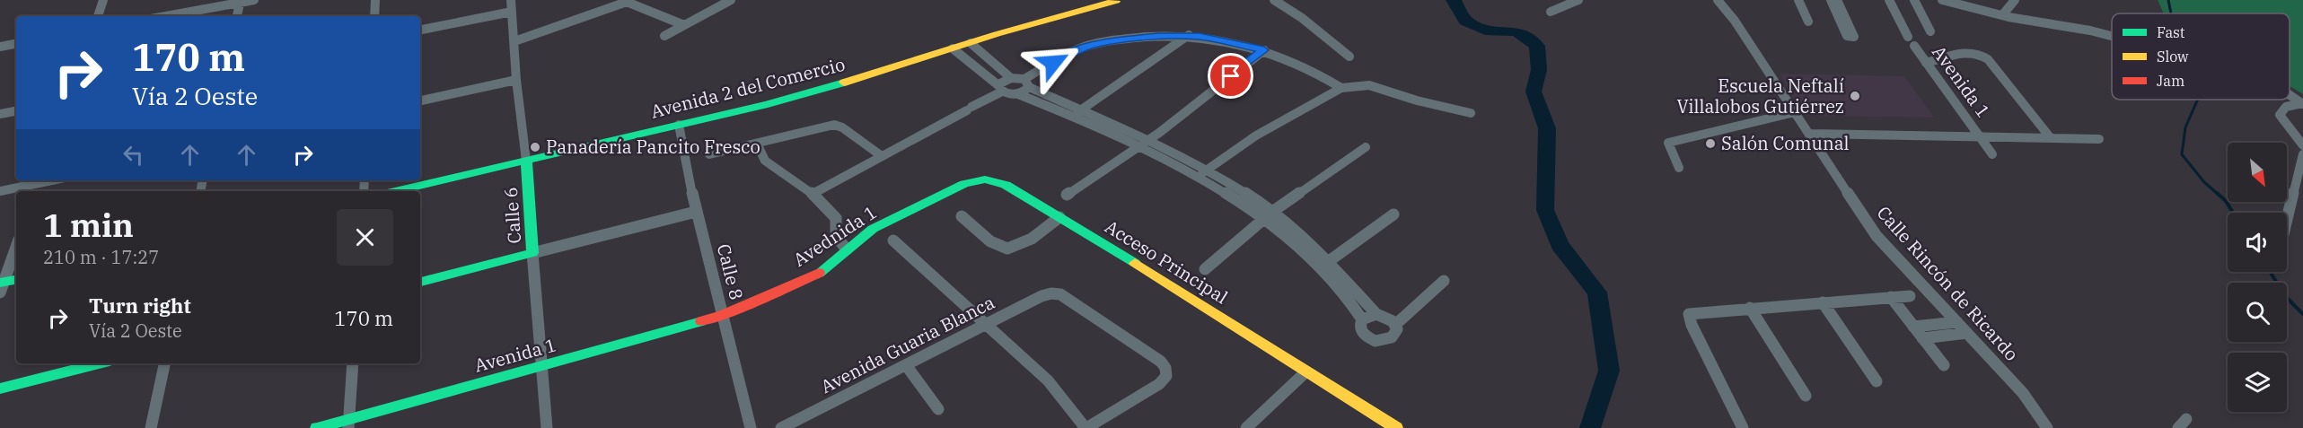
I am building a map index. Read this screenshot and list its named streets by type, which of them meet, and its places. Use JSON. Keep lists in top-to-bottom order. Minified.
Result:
{"streets":{"main road":["Avenida 1","Avenida 2 del Comercio","Calle 6","Avednida 1","Acceso Principal"],"street":["Calle 8","Calle Rincón de Ricardo","Avenida Guaria Blanca"]},"crossings":[["Avenida 1","Calle 6"],["Avenida 1","Avednida 1"],["Avenida 1","Calle 8"],["Avenida 2 del Comercio","Calle 6"],["Avenida 2 del Comercio","Calle 8"],["Avednida 1","Acceso Principal"],["Avednida 1","Calle 8"]],"places":["Escuela Neftalí Villalobos Gutiérrez","Salón Comunal","Panadería Pancito Fresco"],"legend":["Fast","Slow","Jam"],"north":"bottom right","page":{"turn":["170 m","Vía 2 Oeste"],"heading":["1 min","210 m · 17:27"],"list":[{"name":"Turn right","note":"Vía 2 Oeste","value":"170 m"}]}}
